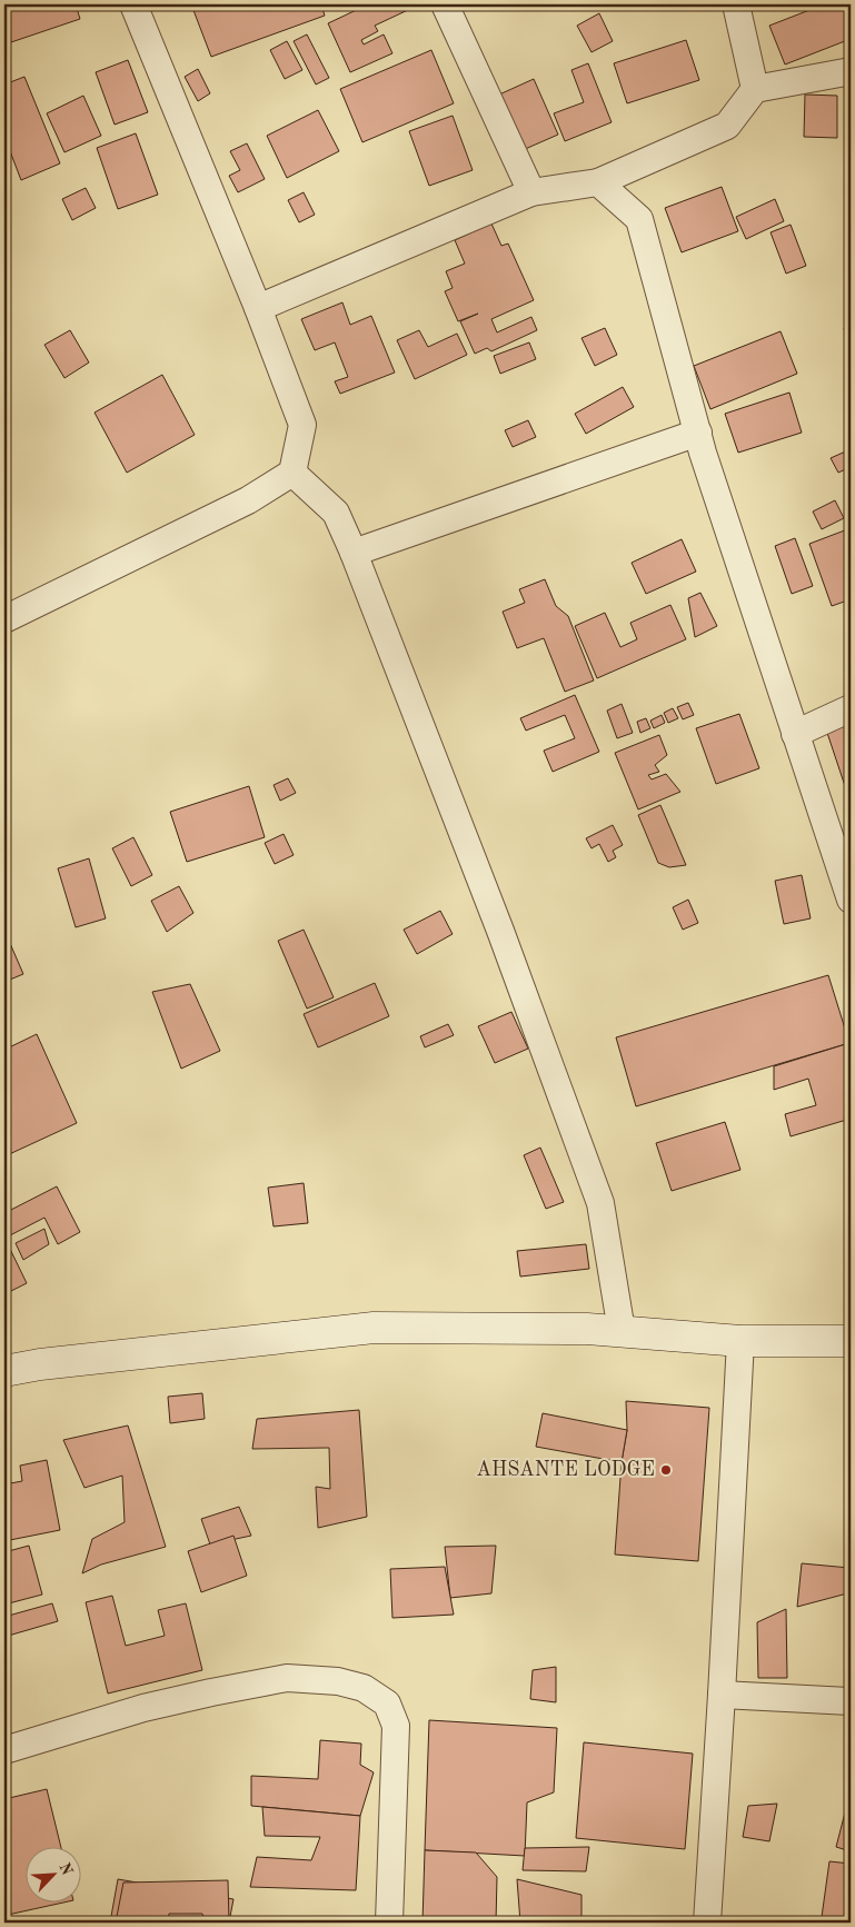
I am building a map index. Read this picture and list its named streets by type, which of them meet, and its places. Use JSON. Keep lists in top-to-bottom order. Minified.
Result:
{"places":["AHSANTE LODGE"],"north":"top right"}
